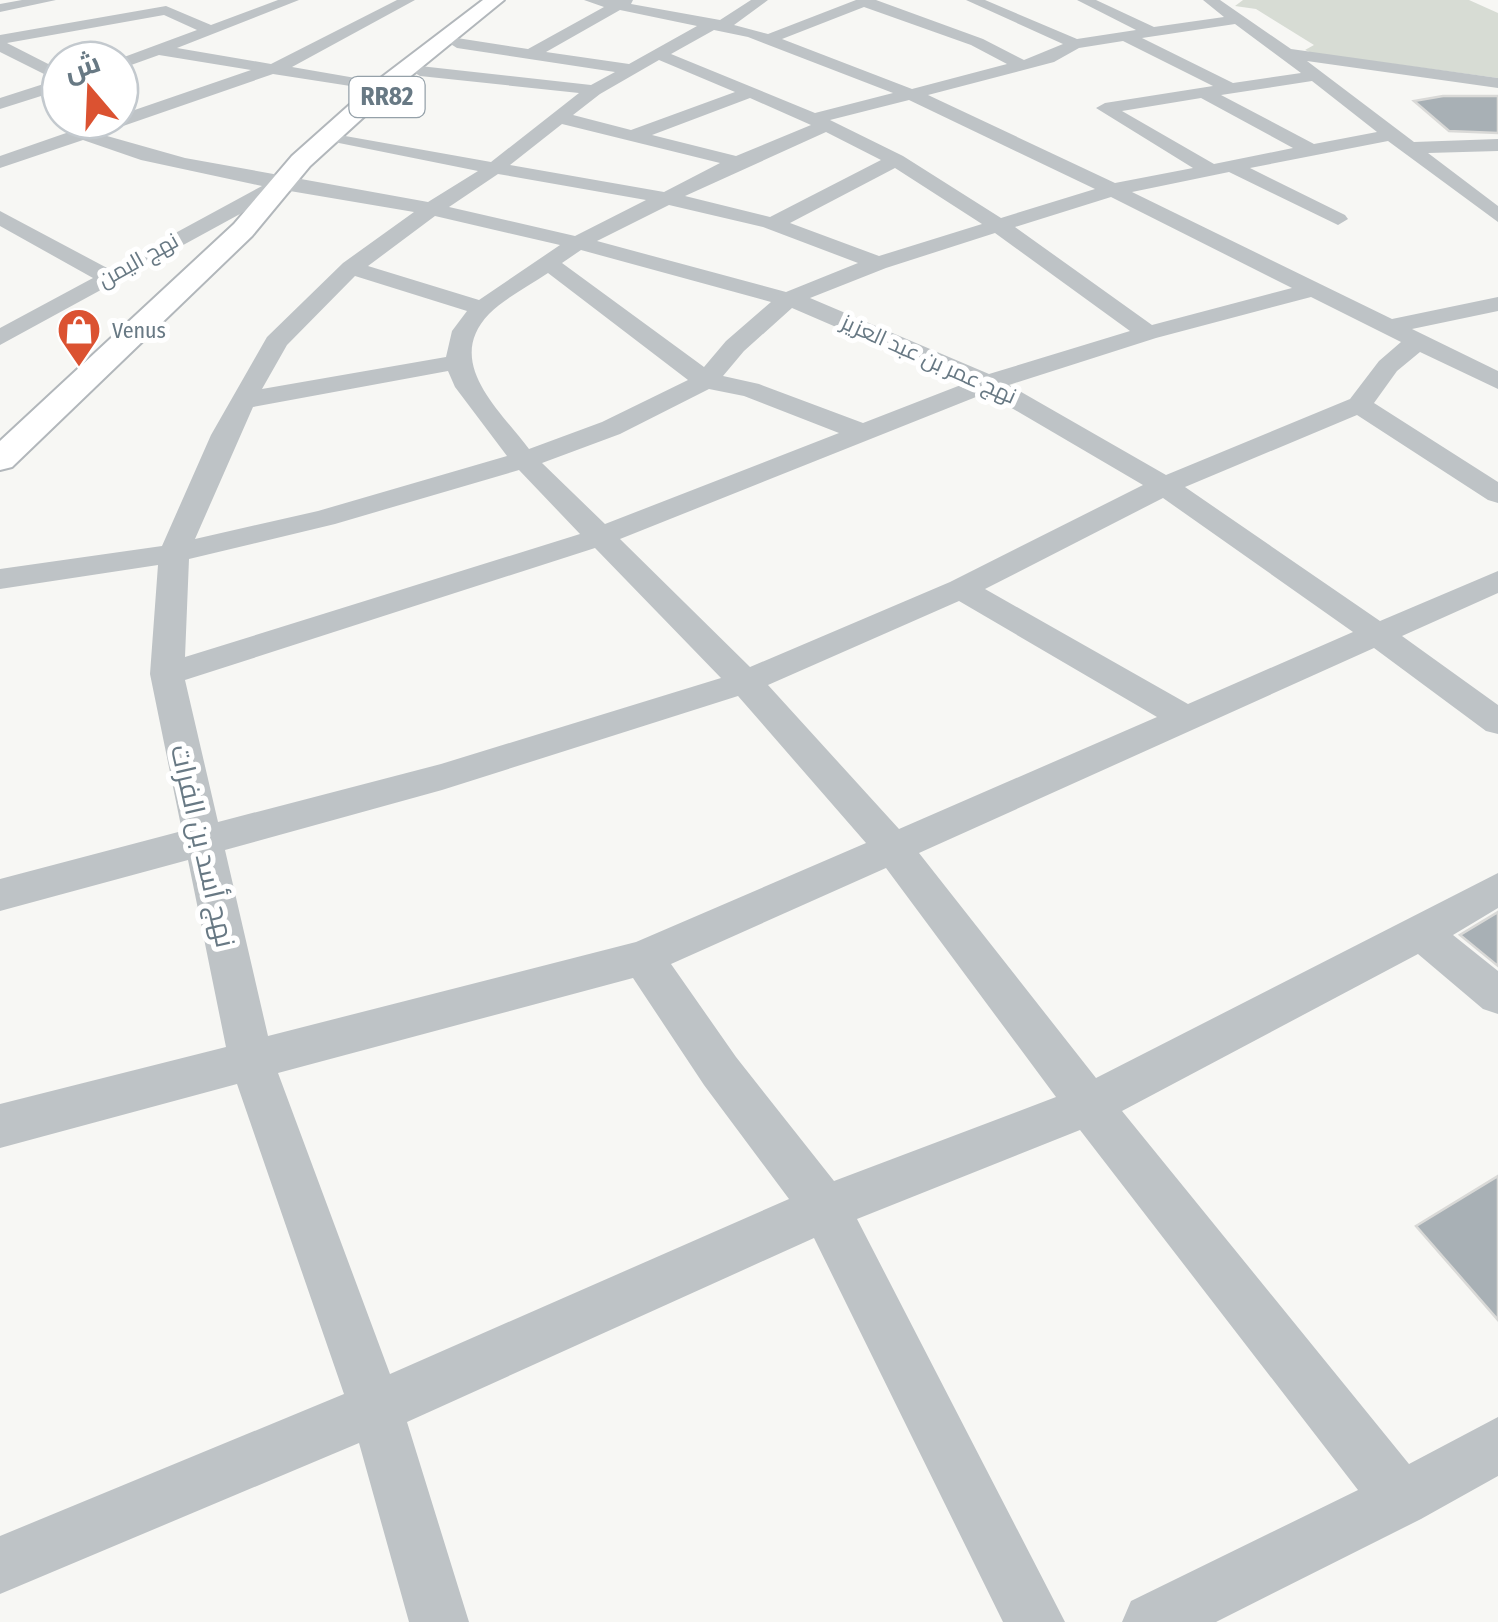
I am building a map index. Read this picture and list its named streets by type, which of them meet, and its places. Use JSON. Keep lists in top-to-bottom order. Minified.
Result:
{"streets":{"main road":["RR82"],"street":["نهج اليمن","نهج عمر بن عبد العزيز","نهج أسد بن الفرات"]},"crossings":[["RR82","نهج اليمن"],["RR82","نهج عمر بن عبد العزيز"],["نهج اليمن","نهج عمر بن عبد العزيز"],["نهج عمر بن عبد العزيز","نهج أسد بن الفرات"]],"places":{"shop":["Venus"]},"north":"top"}
